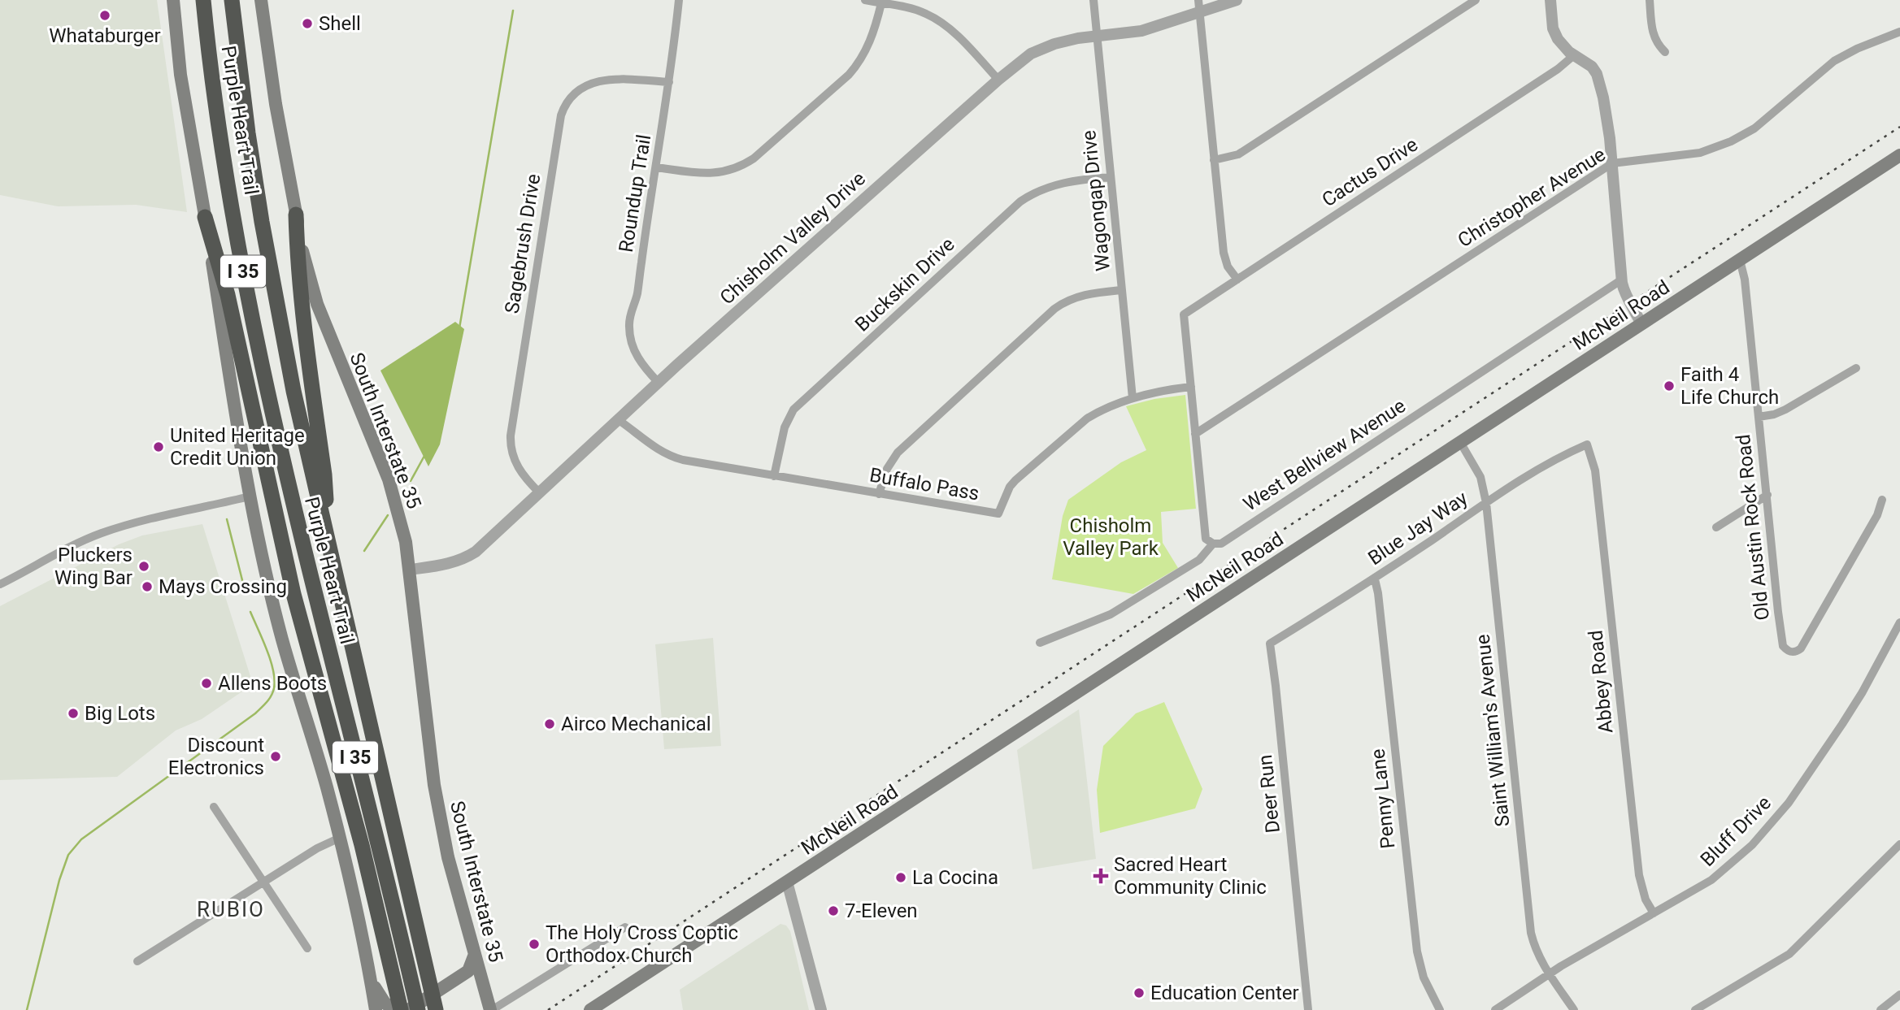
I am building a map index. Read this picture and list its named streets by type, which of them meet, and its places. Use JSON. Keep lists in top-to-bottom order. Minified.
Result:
{"streets":{"highway":["Purple Heart Trail","I 35"],"main road":["McNeil Road","South Interstate 35"],"street":["Cactus Drive","Roundup Trail","Christopher Avenue","Wagongap Drive","Chisholm Valley Drive","Sagebrush Drive","Buckskin Drive","West Bellview Avenue","Buffalo Pass","Old Austin Rock Road","Blue Jay Way","Abbey Road","Saint William's Avenue","Deer Run","Penny Lane","Bluff Drive"]},"crossings":[["Cactus Drive","Buffalo Pass"],["Roundup Trail","Chisholm Valley Drive"],["Roundup Trail","Sagebrush Drive"],["Wagongap Drive","Chisholm Valley Drive"],["Wagongap Drive","Buckskin Drive"],["Wagongap Drive","Buffalo Pass"],["Chisholm Valley Drive","Sagebrush Drive"],["Chisholm Valley Drive","South Interstate 35"],["Chisholm Valley Drive","Buffalo Pass"],["Buckskin Drive","Buffalo Pass"],["McNeil Road","Old Austin Rock Road"],["McNeil Road","Saint William's Avenue"],["Blue Jay Way","Abbey Road"],["Blue Jay Way","Saint William's Avenue"],["Blue Jay Way","Deer Run"],["Blue Jay Way","Penny Lane"],["Abbey Road","Bluff Drive"],["Saint William's Avenue","Bluff Drive"]],"districts":["RUBIO"],"parks":["Chisholm Valley Park"],"places":{"other":["Whataburger","Shell","Faith 4 Life Church","United Heritage Credit Union","Pluckers Wing Bar","Mays Crossing","Allens Boots","Big Lots","Airco Mechanical","Discount Electronics","La Cocina","7-Eleven","The Holy Cross Coptic Orthodox Church","Education Center"],"health":["Sacred Heart Community Clinic"]}}
